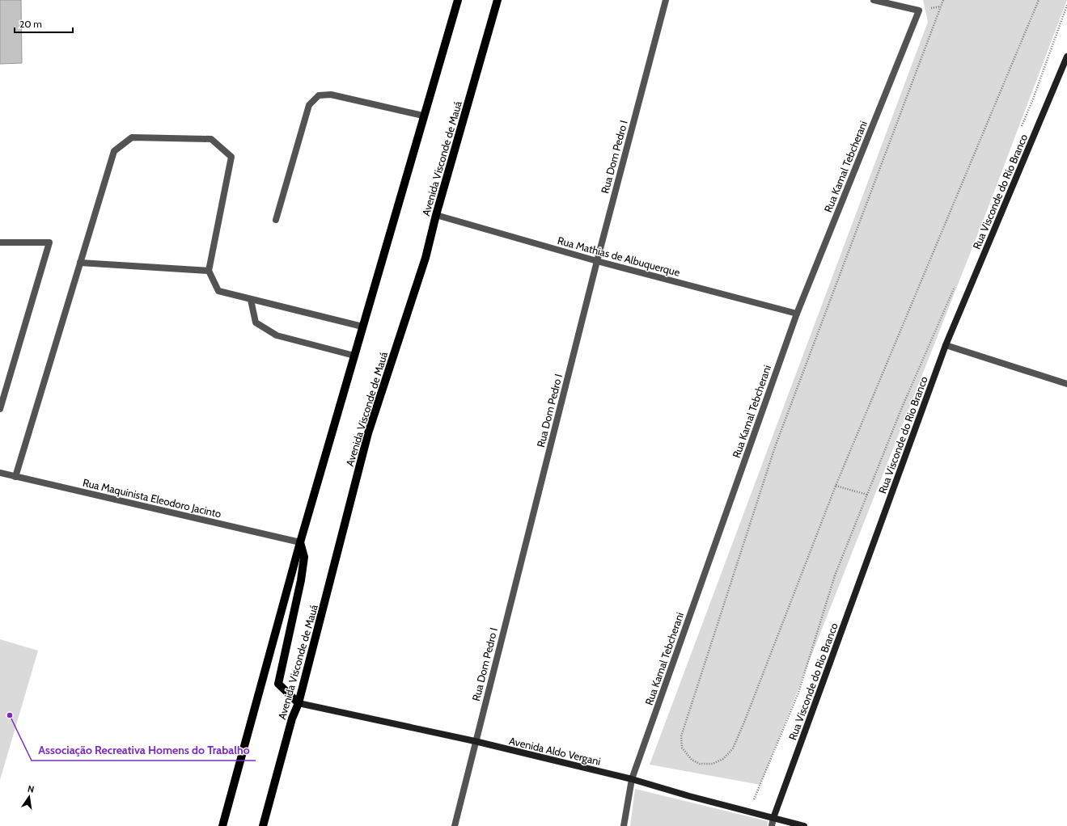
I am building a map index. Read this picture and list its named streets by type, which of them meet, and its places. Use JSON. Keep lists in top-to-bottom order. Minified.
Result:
{"streets":{"main road":["Avenida Visconde de Mauá","Rua Visconde do Rio Branco","Avenida Aldo Vergani"],"street":["Rua Dom Pedro I","Rua Kamal Tebcherani","Rua Mathias de Albuquerque","Rua Maquinista Eleodoro Jacinto"]},"crossings":[["Rua Dom Pedro I","Rua Mathias de Albuquerque"],["Rua Dom Pedro I","Avenida Aldo Vergani"],["Avenida Visconde de Mauá","Rua Mathias de Albuquerque"],["Avenida Visconde de Mauá","Avenida Aldo Vergani"],["Rua Kamal Tebcherani","Rua Mathias de Albuquerque"],["Rua Kamal Tebcherani","Avenida Aldo Vergani"],["Rua Visconde do Rio Branco","Avenida Aldo Vergani"]],"places":["Associação Recreativa Homens do Trabalho"],"scale_bar":"20 m","north":"top"}
